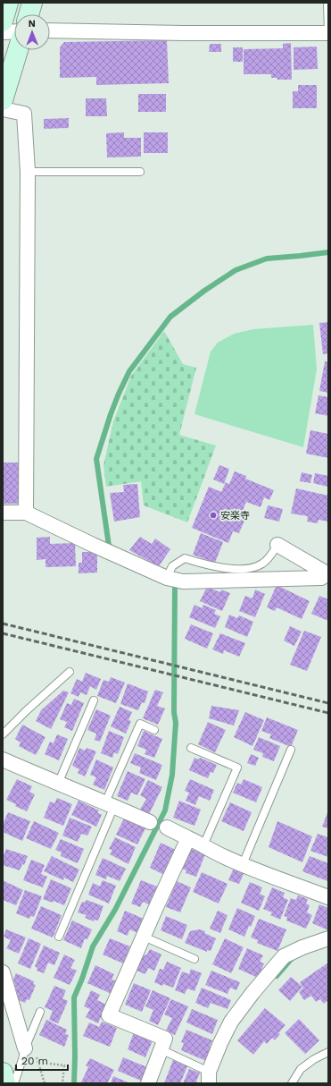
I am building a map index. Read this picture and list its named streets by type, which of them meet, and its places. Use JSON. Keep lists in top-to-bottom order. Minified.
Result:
{"places":["安楽寺"],"scale_bar":"20 m","north":"top"}
